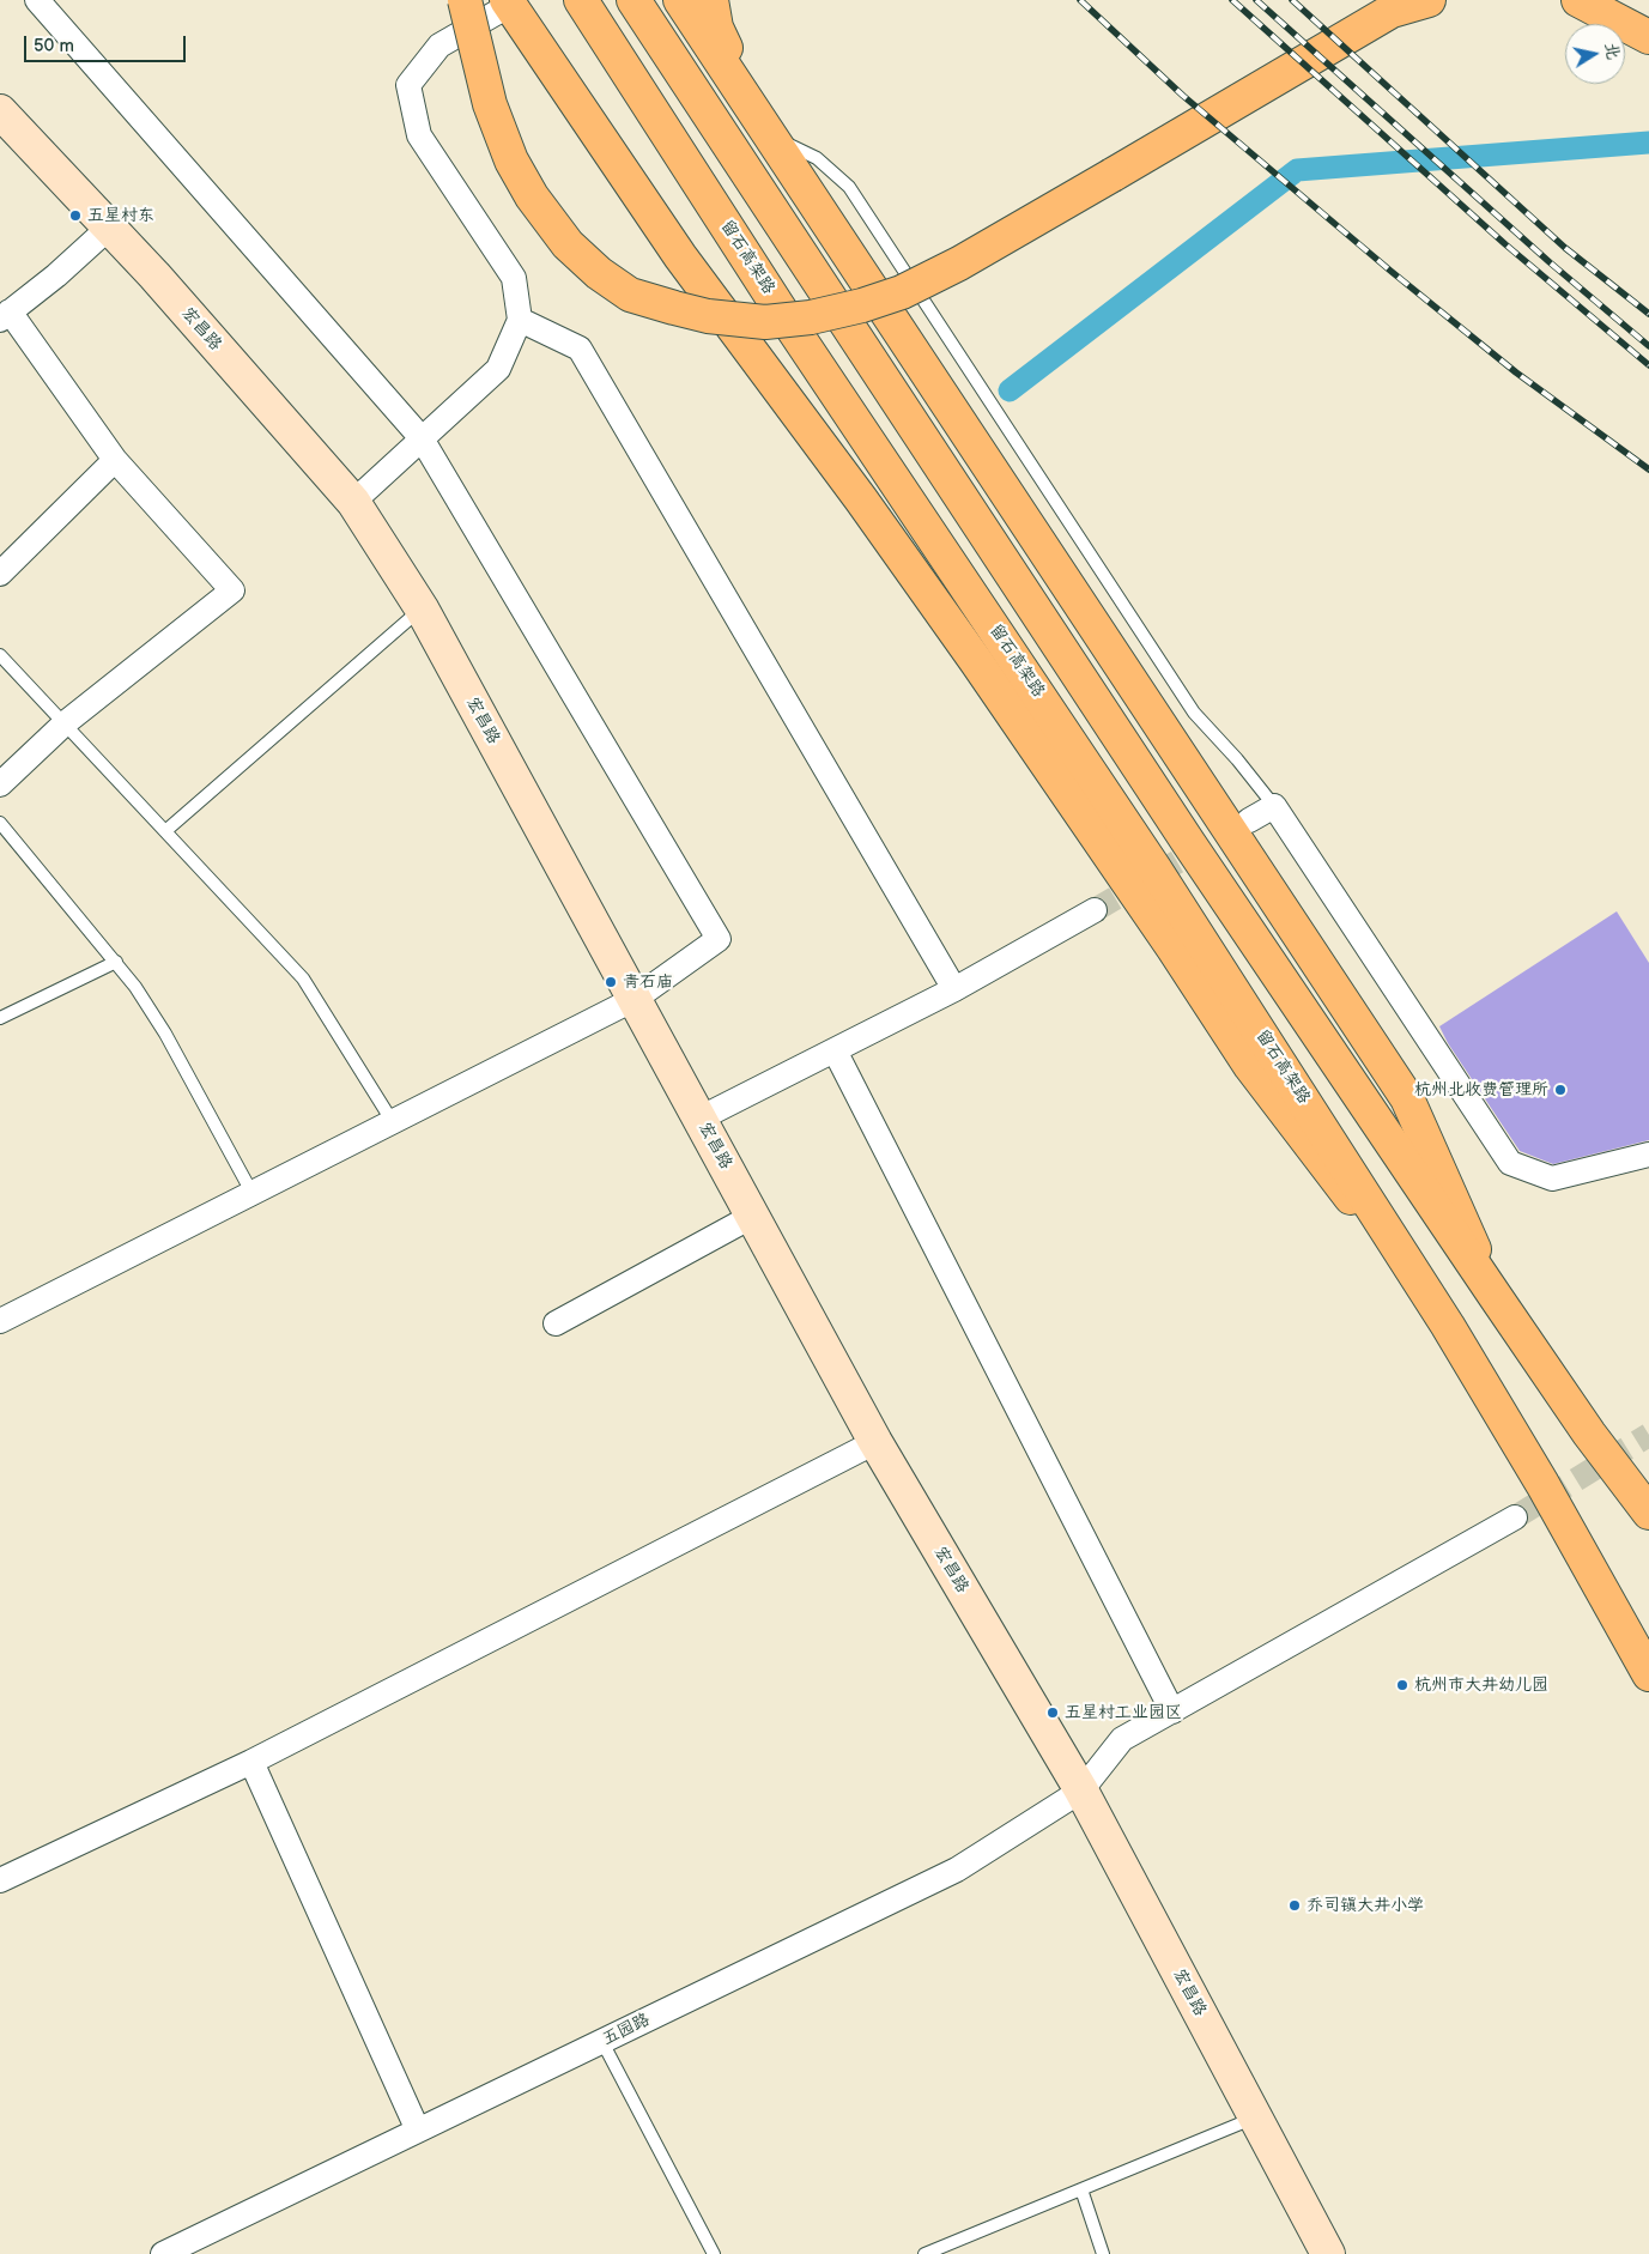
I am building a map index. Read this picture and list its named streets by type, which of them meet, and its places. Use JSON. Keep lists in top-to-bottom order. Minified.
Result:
{"streets":{"main road":["留石高架路"],"street":["宏昌路","五园路"]},"crossings":[["宏昌路","五园路"]],"places":["五星村东","青石庙","杭州北收费管理所","杭州市大井幼儿园","五星村工业园区","乔司镇大井小学"],"scale_bar":"50 m","north":"right"}
